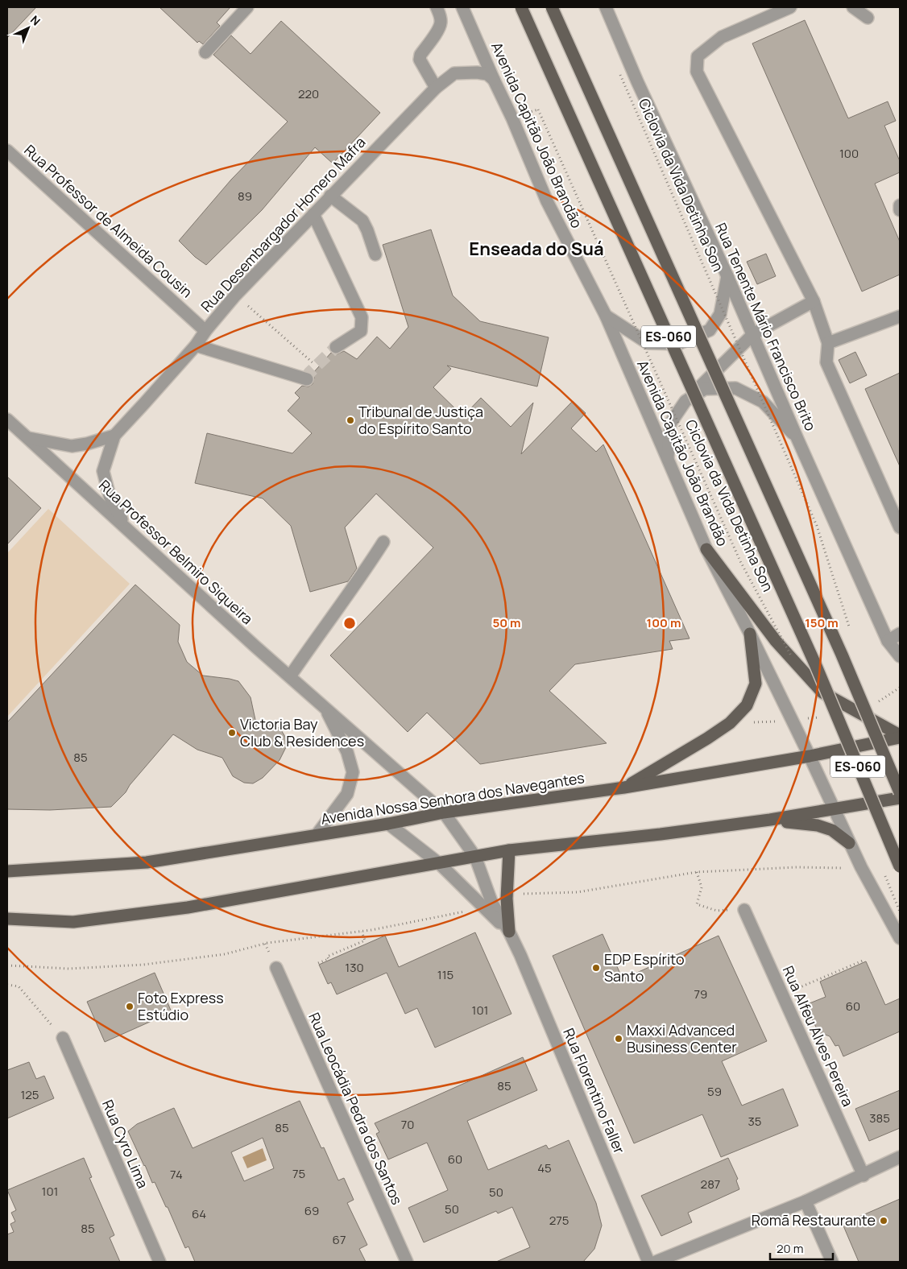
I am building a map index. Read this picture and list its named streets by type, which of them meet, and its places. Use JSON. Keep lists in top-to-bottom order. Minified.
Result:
{"streets":{"main road":["ES-060","Avenida Nossa Senhora dos Navegantes"],"street":["Avenida Capitão João Brandão","Rua Professor de Almeida Cousin","Rua Desembargador Homero Mafra","Rua Tenente Mário Francisco Brito","Rua Professor Belmiro Siqueira","Rua Alfeu Alves Pereira","Rua Florentino Faller","Rua Leocádia Pedra dos Santos","Rua Cyro Lima"],"path":["Ciclovia da Vida Detinha Son"]},"crossings":[["Avenida Capitão João Brandão","Rua Desembargador Homero Mafra"],["Avenida Capitão João Brandão","Avenida Nossa Senhora dos Navegantes"],["Rua Professor de Almeida Cousin","Rua Desembargador Homero Mafra"],["Rua Desembargador Homero Mafra","Rua Professor Belmiro Siqueira"],["Rua Professor Belmiro Siqueira","Avenida Nossa Senhora dos Navegantes"],["Rua Professor Belmiro Siqueira","Rua Florentino Faller"],["Avenida Nossa Senhora dos Navegantes","Rua Florentino Faller"]],"districts":["Enseada do Suá"],"places":["Tribunal de Justiça do Espírito Santo","Victoria Bay Club & Residences","EDP Espírito Santo","Foto Express Estúdio","Maxxi Advanced Business Center","Romã Restaurante"],"house_numbers":["220","100","89","85","130","115","79","60","101","85","59","125","385","35","70","85","60","45","75","74","287","101","50","50","69","64","275","85","67"],"scale_bar":"20 m","north":"top right","rings":["50 m","100 m","150 m"]}
